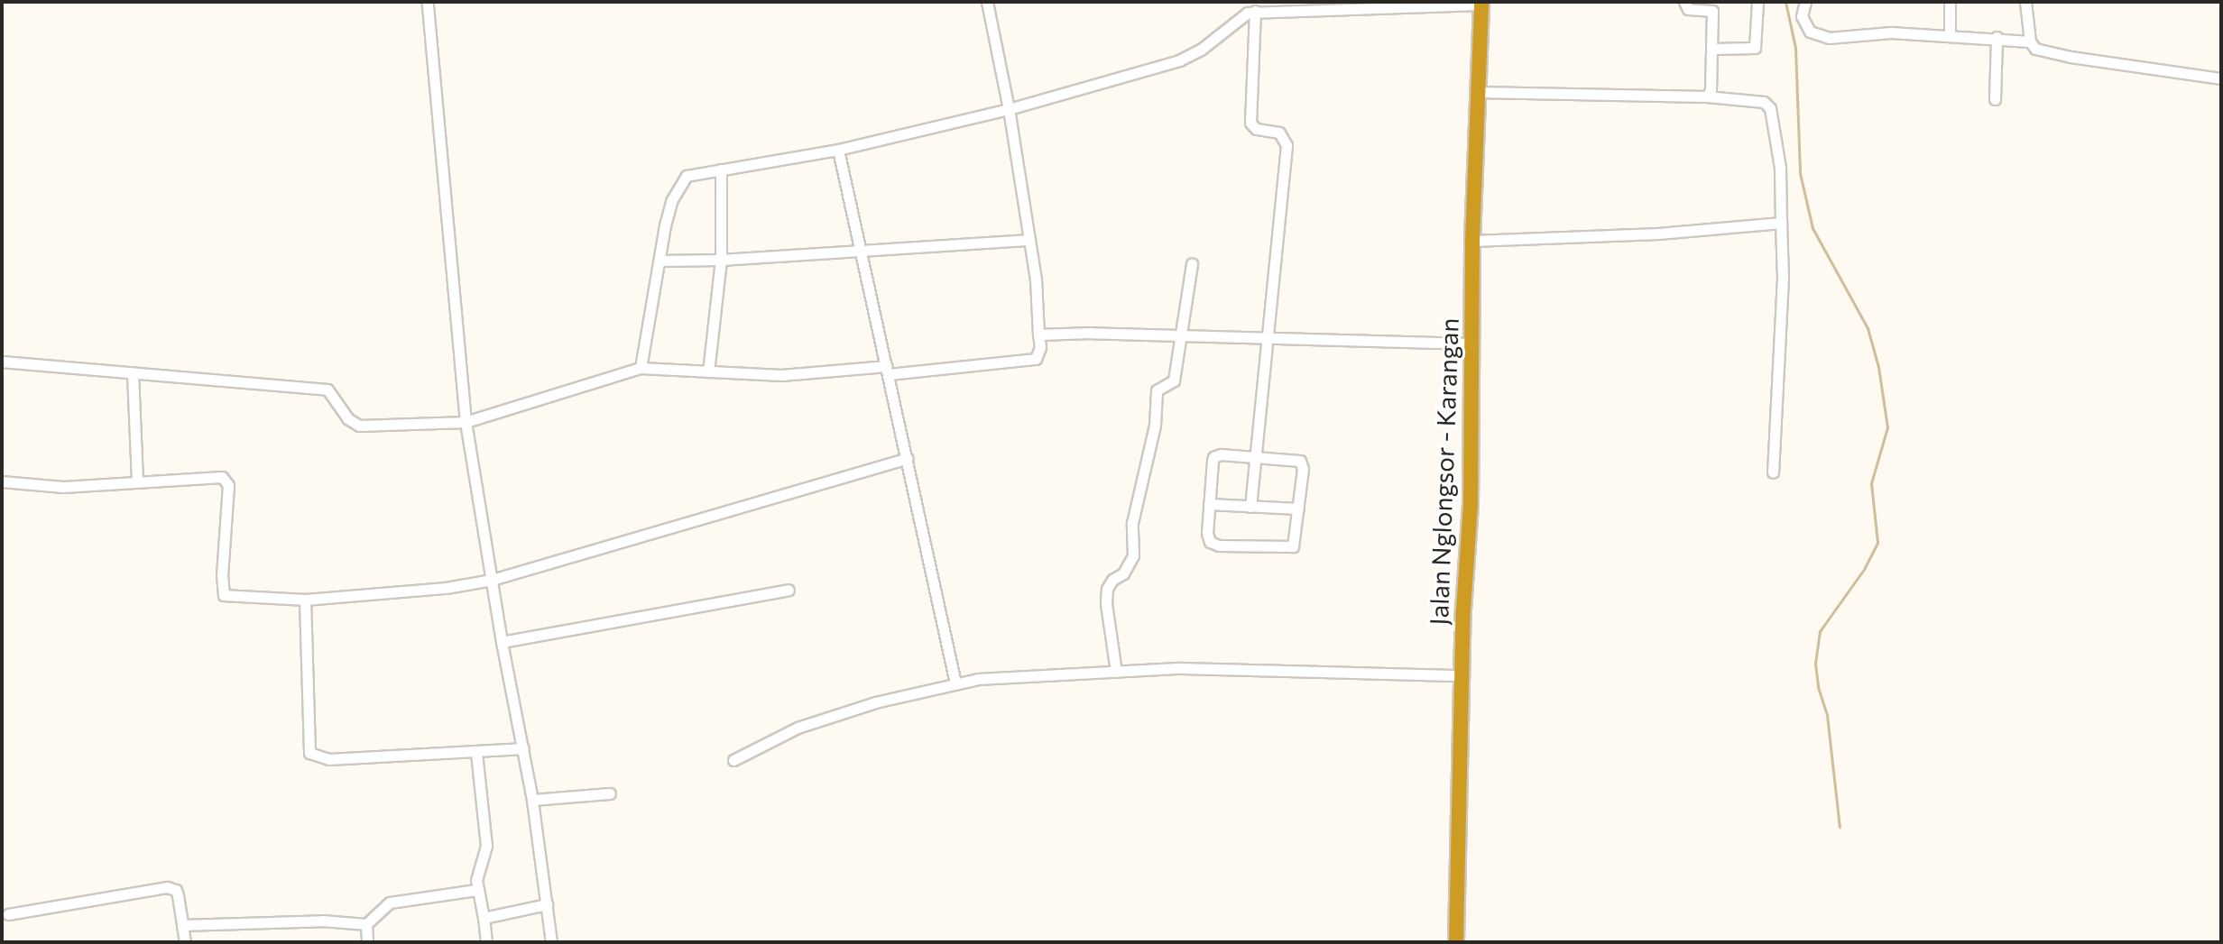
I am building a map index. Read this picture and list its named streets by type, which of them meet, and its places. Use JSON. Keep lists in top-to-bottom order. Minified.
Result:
{"streets":{"highway":["Jalan Nglongsor - Karangan"]}}
